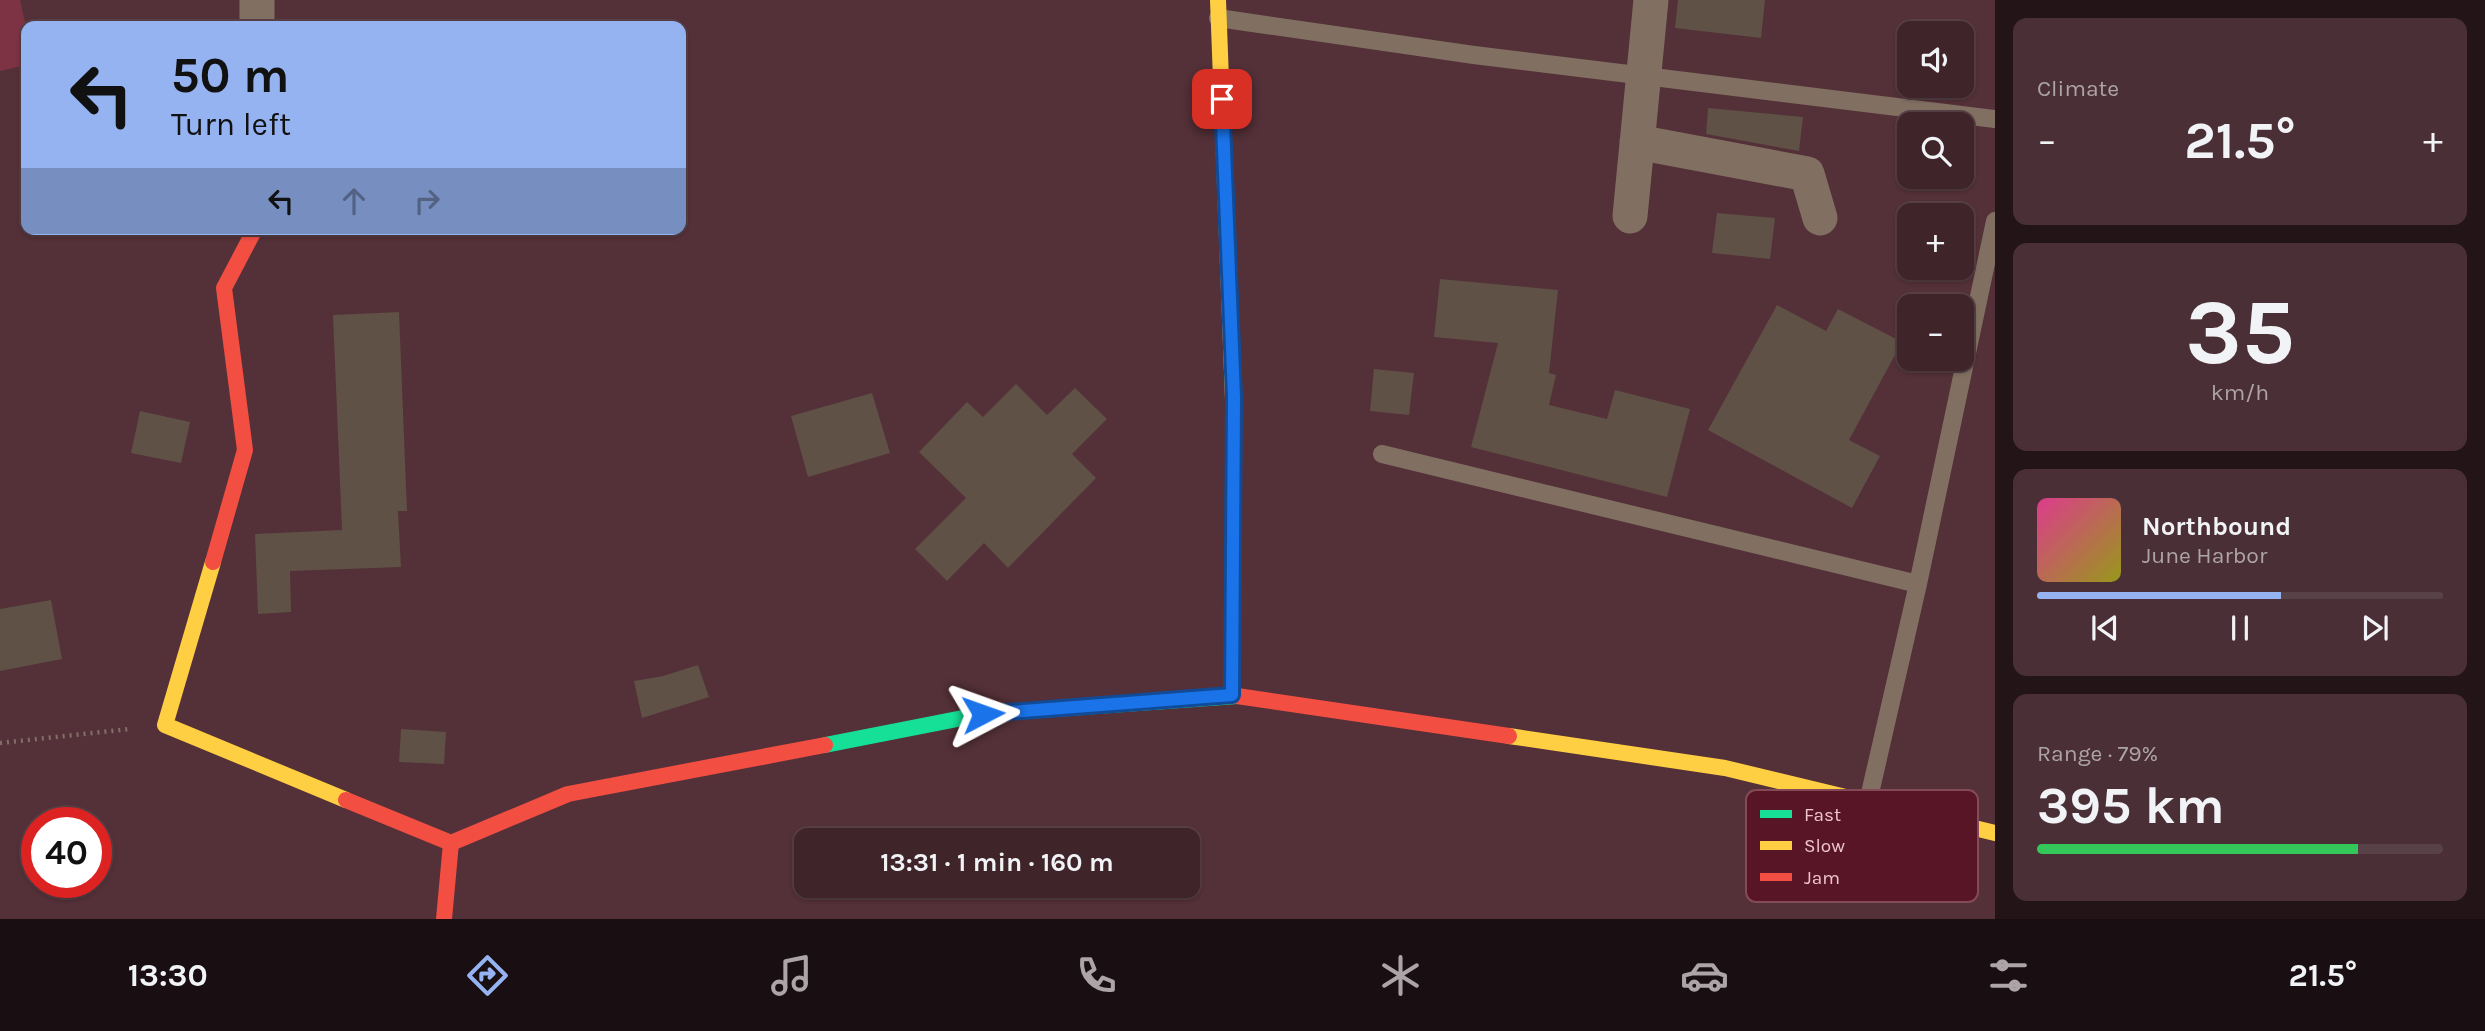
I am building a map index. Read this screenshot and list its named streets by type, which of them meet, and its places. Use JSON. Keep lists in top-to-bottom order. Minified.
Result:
{"legend":["Fast","Slow","Jam"],"page":{"tile":["Climate",["35","km/h"],["Range · 79%","395 km"]],"map_buttons":["+","−"],"turn":["50 m","Turn left"],"heat":["−","21.5°","+"],"song":["Northbound","June Harbor"],"limit":"40","trip":"13:31 · 1 min · 160 m","tabs":["13:30","21.5°"]}}
